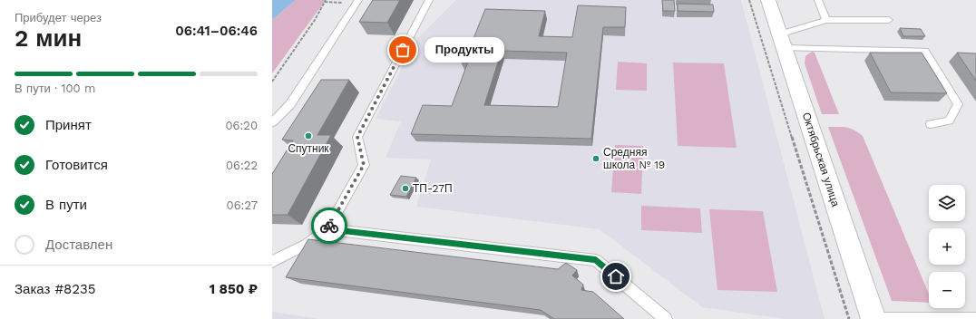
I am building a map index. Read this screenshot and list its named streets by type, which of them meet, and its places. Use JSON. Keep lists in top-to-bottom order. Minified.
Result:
{"streets":{"main road":["Октябрьская улица"]},"places":["Продукты","Спутник","Средняя школа № 19","ТП-27П"],"page":{"heading":["2 мин","Прибудет через","06:41–06:46"],"panel":["Заказ #8235","1 850 ₽"],"bubble":"Продукты","bar":"В пути · 100 m","list":[["Принят","06:20"],["Готовится","06:22"],["В пути","06:27"],"Доставлен"],"map_buttons":["+","−"]}}
